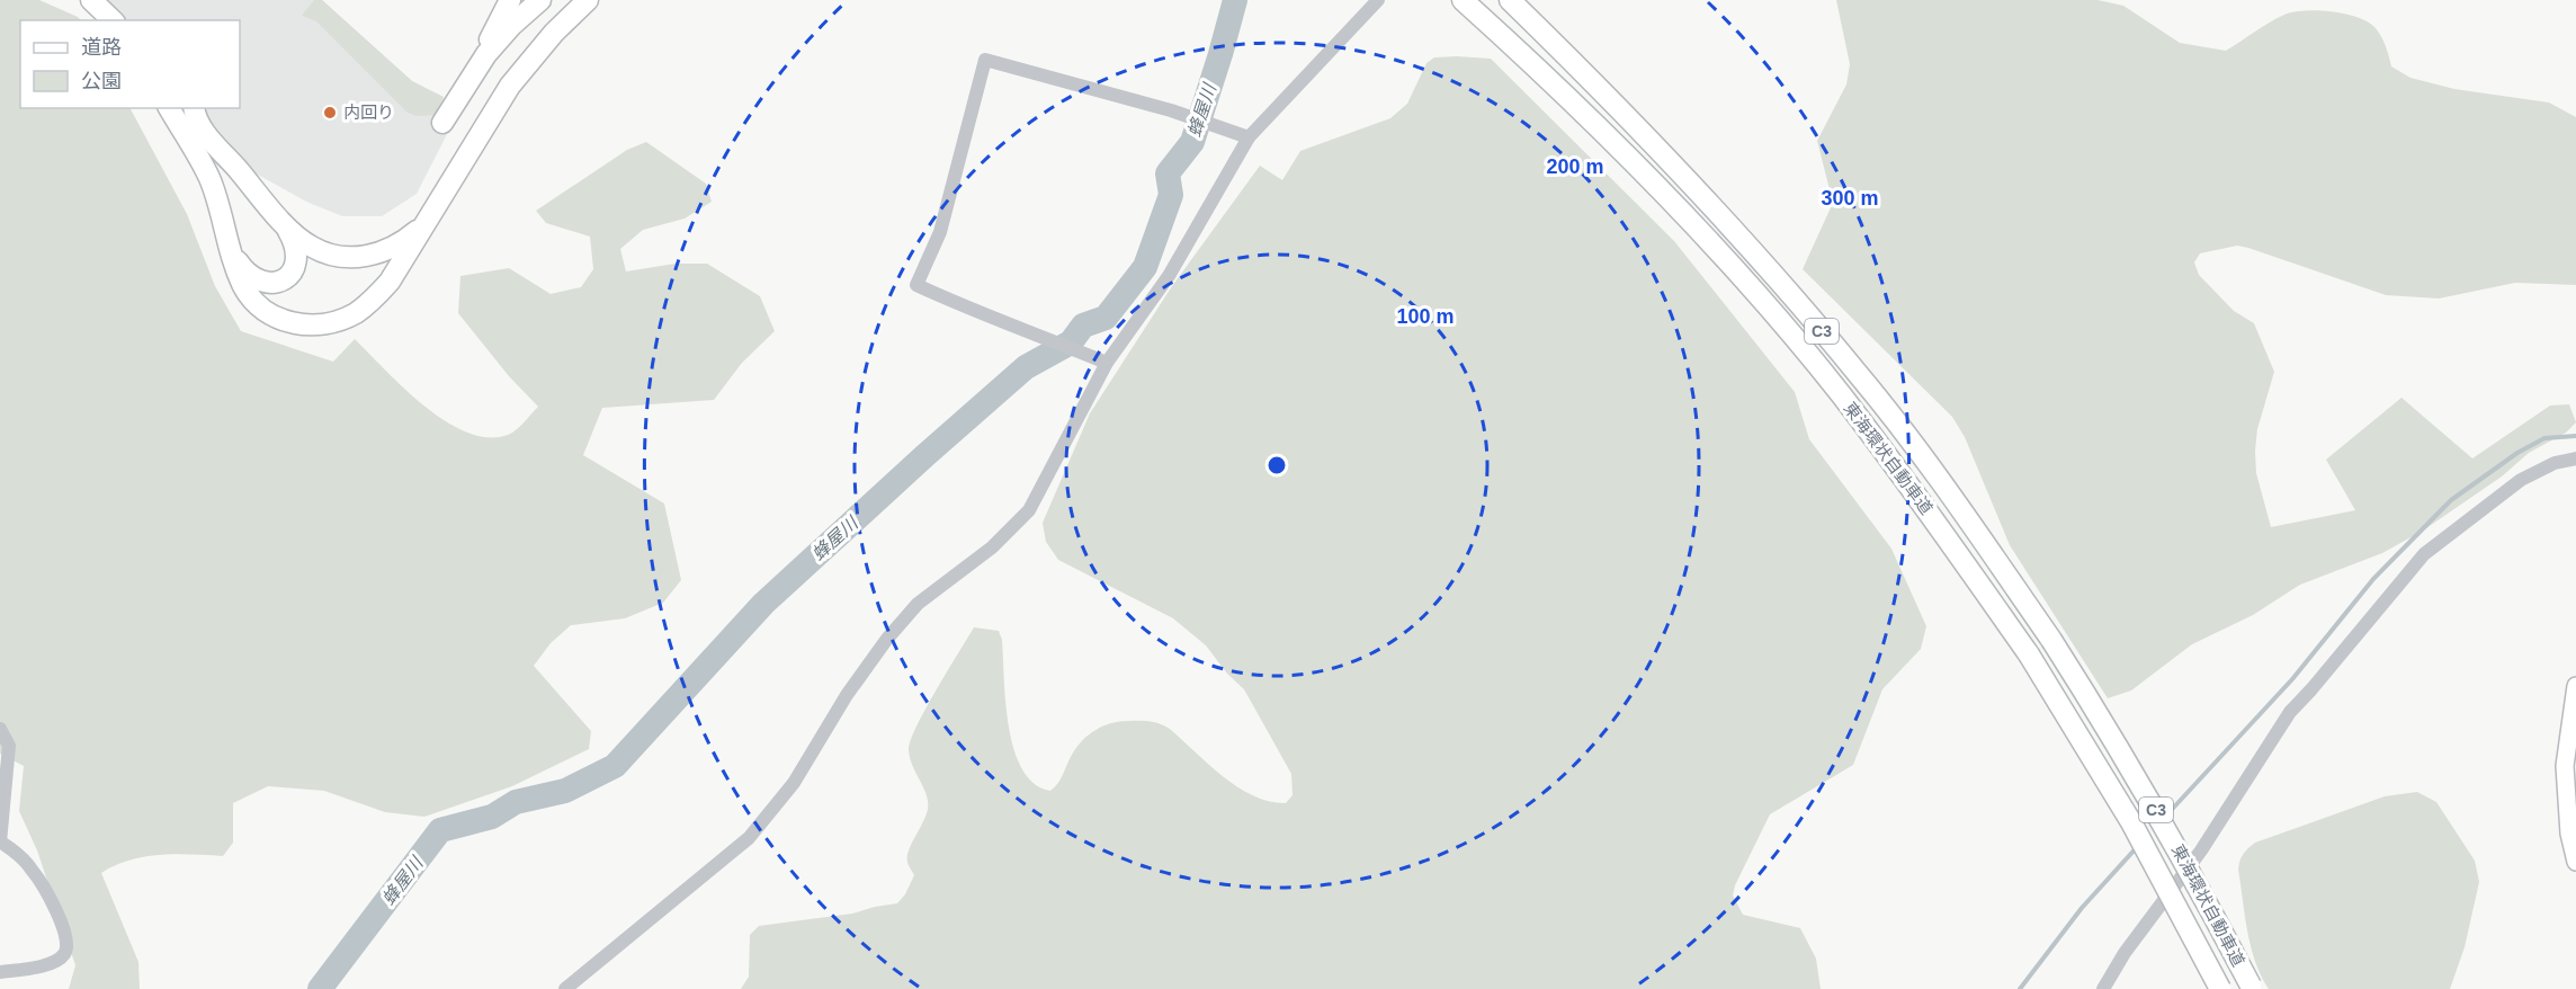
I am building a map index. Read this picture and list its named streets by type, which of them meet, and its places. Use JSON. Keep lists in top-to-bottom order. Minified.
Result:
{"streets":{"highway":["C3","東海環状自動車道"]},"water":["蜂屋川"],"places":["内回り"],"legend":["道路","公園"],"rings":["200 m","300 m","100 m"]}
